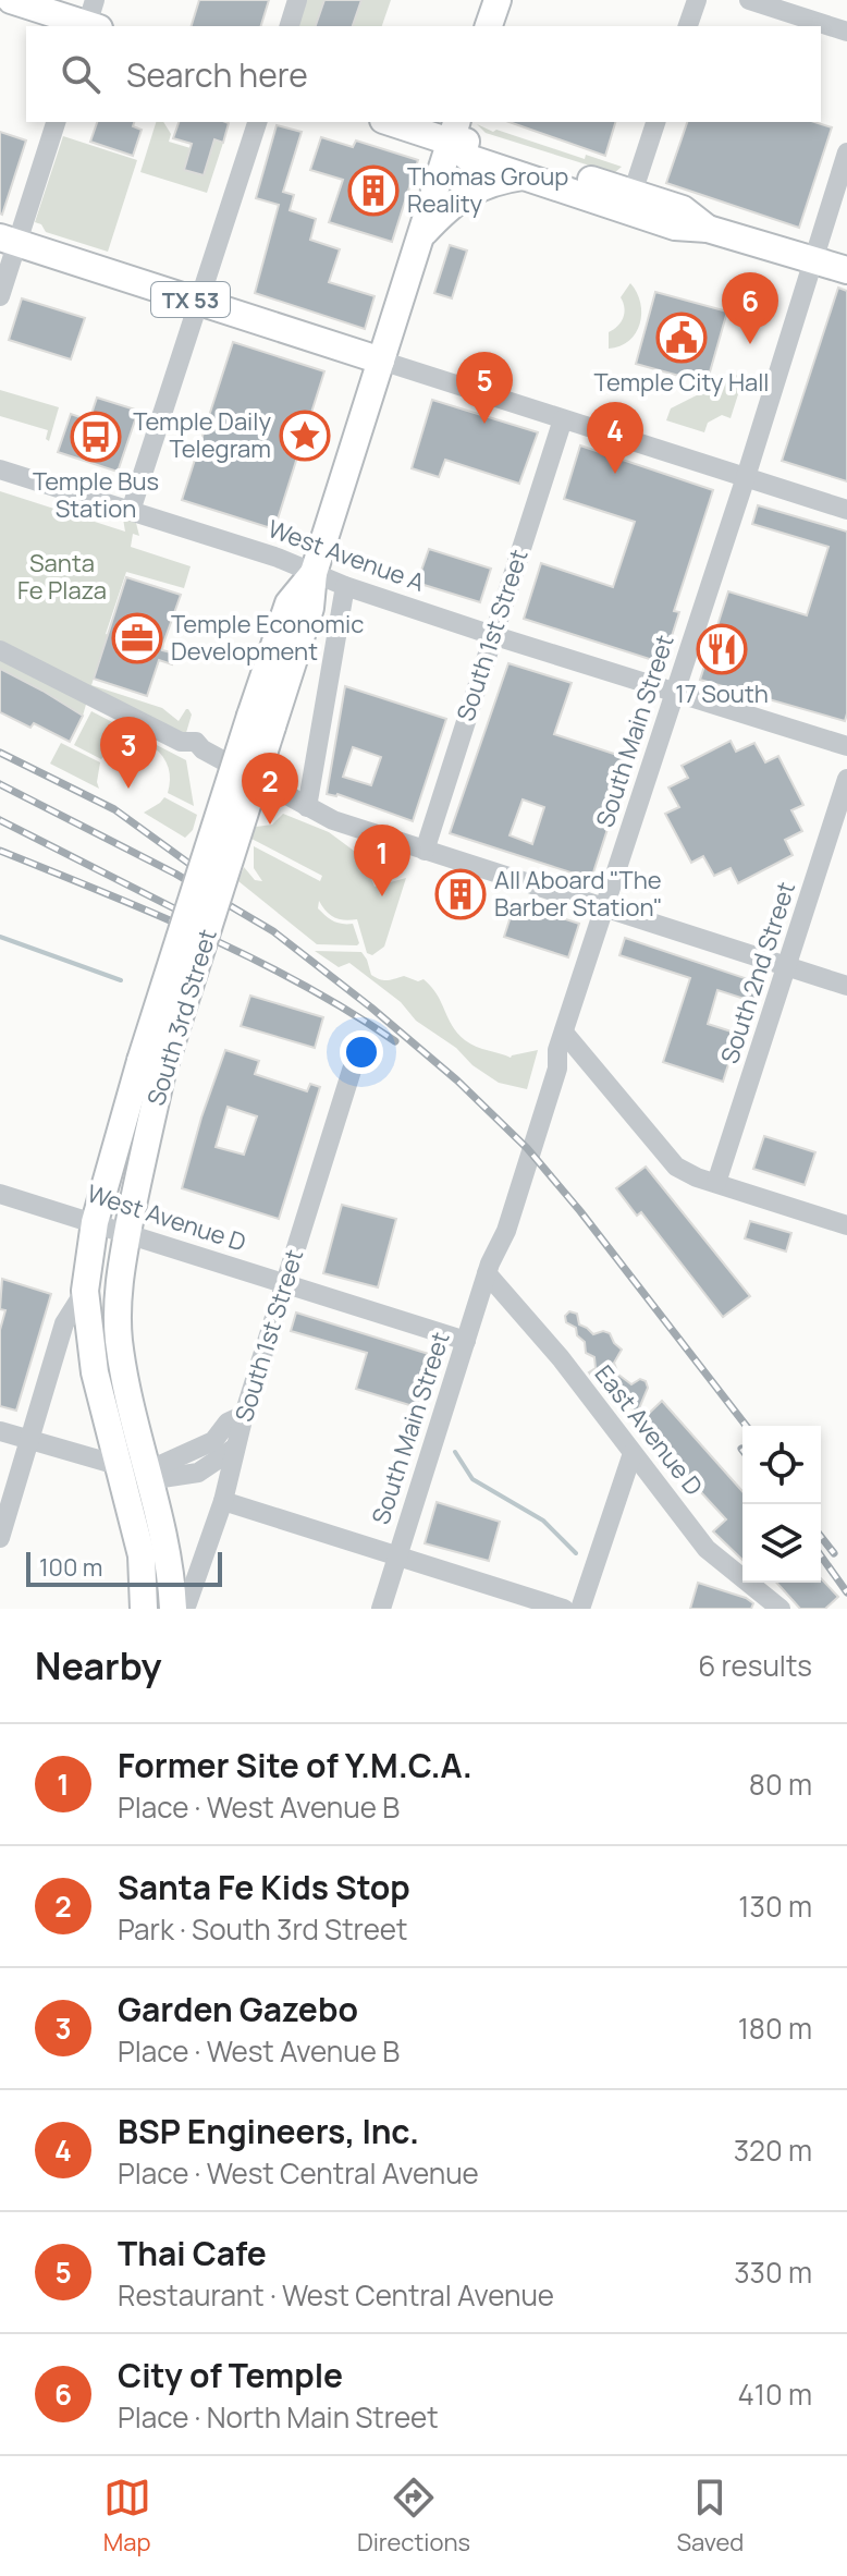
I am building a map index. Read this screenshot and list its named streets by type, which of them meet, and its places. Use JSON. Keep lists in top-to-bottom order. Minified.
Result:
{"streets":{"main road":["TX 53","South 3rd Street"],"street":["West Avenue A","South 1st Street","South Main Street","South 2nd Street","West Avenue D","East Avenue D"]},"crossings":[["TX 53","South 3rd Street"],["West Avenue A","South 1st Street"],["West Avenue A","South Main Street"],["West Avenue A","South 3rd Street"],["South 1st Street","West Avenue D"],["South Main Street","West Avenue D"],["South Main Street","East Avenue D"],["South 3rd Street","West Avenue D"]],"parks":["Santa Fe Plaza"],"places":{"building":["Thomas Group Reality","All Aboard \"The Barber Station\""],"public building":["Temple City Hall"],"place":["Temple Daily Telegram"],"bus stop":["Temple Bus Station"],"office":["Temple Economic Development"],"restaurant":["17 South"]},"scale_bar":"100 m","page":{"search":"Search here","pins":["6","5","4","3","2","1"],"scale":"100 m","heading":["Nearby","6 results"],"list":[{"mark":"1","name":"Former Site of Y.M.C.A.","note":"Place · West Avenue B","value":"80 m"},{"mark":"2","name":"Santa Fe Kids Stop","note":"Park · South 3rd Street","value":"130 m"},{"mark":"3","name":"Garden Gazebo","note":"Place · West Avenue B","value":"180 m"},{"mark":"4","name":"BSP Engineers, Inc.","note":"Place · West Central Avenue","value":"320 m"},{"mark":"5","name":"Thai Cafe","note":"Restaurant · West Central Avenue","value":"330 m"},{"mark":"6","name":"City of Temple","note":"Place · North Main Street","value":"410 m"}],"nav":["Map","Directions","Saved"]}}
